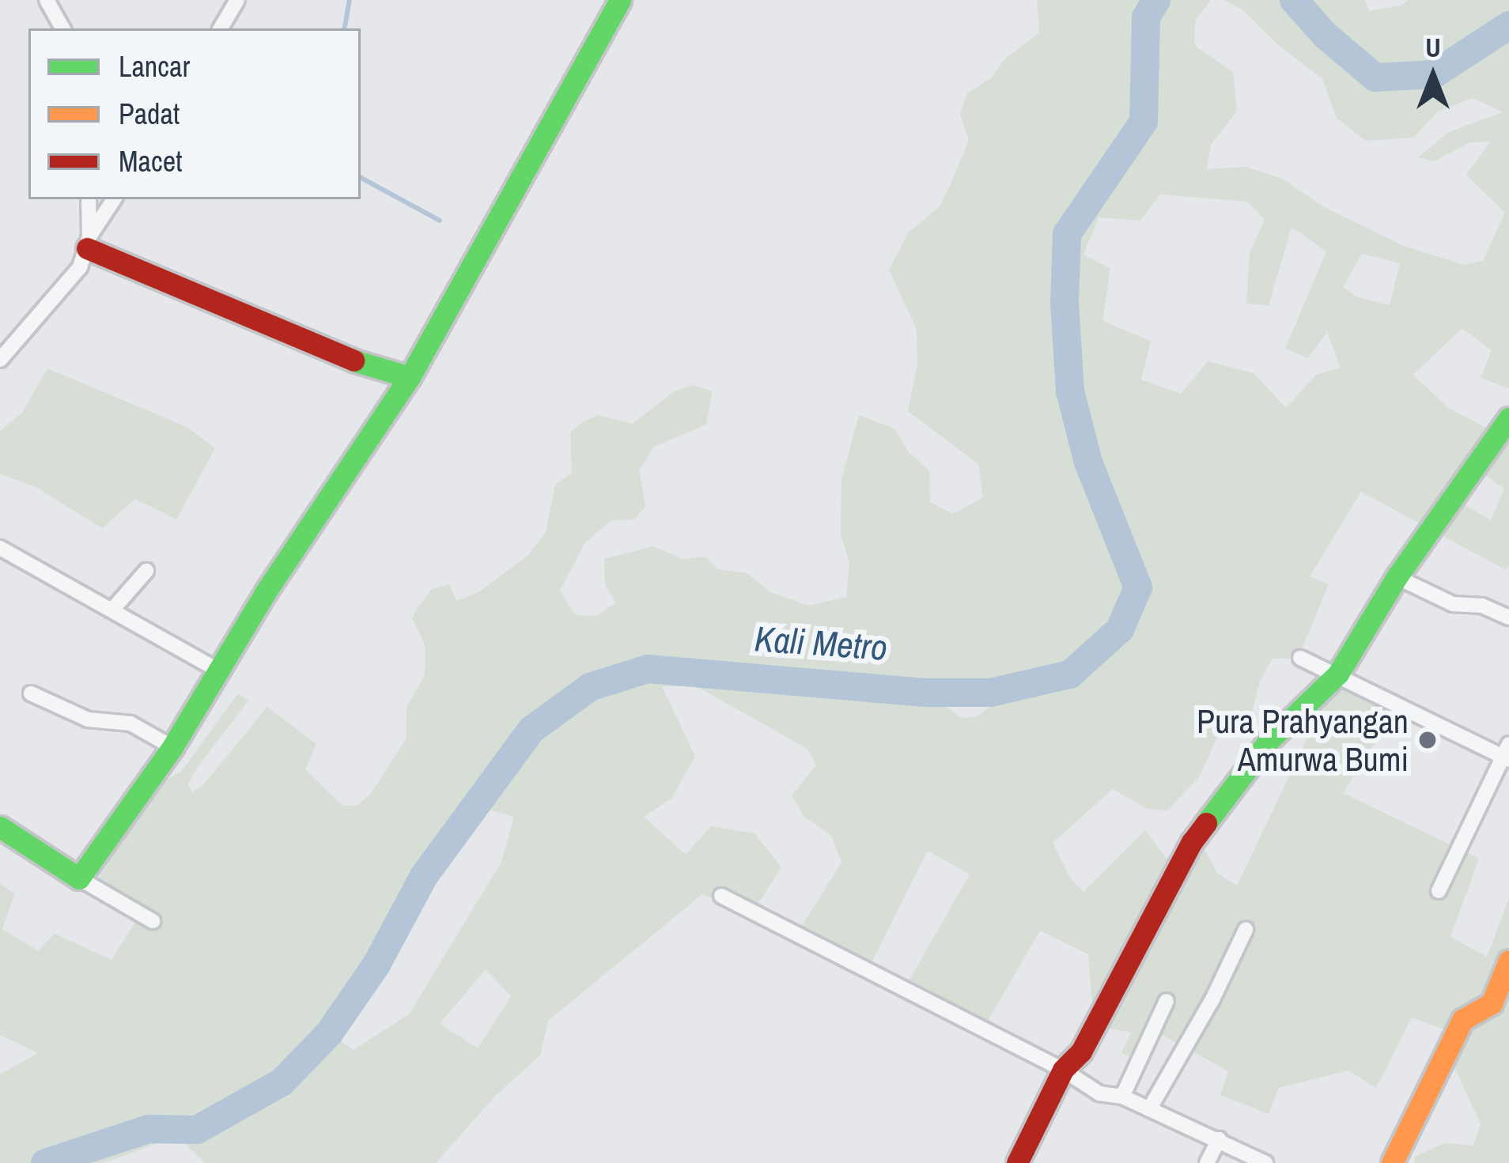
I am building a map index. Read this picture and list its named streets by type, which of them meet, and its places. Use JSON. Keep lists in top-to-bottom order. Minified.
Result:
{"water":["Kali Metro"],"places":["Pura Prahyangan Amurwa Bumi"],"legend":["Lancar","Padat","Macet"],"north":"top"}
